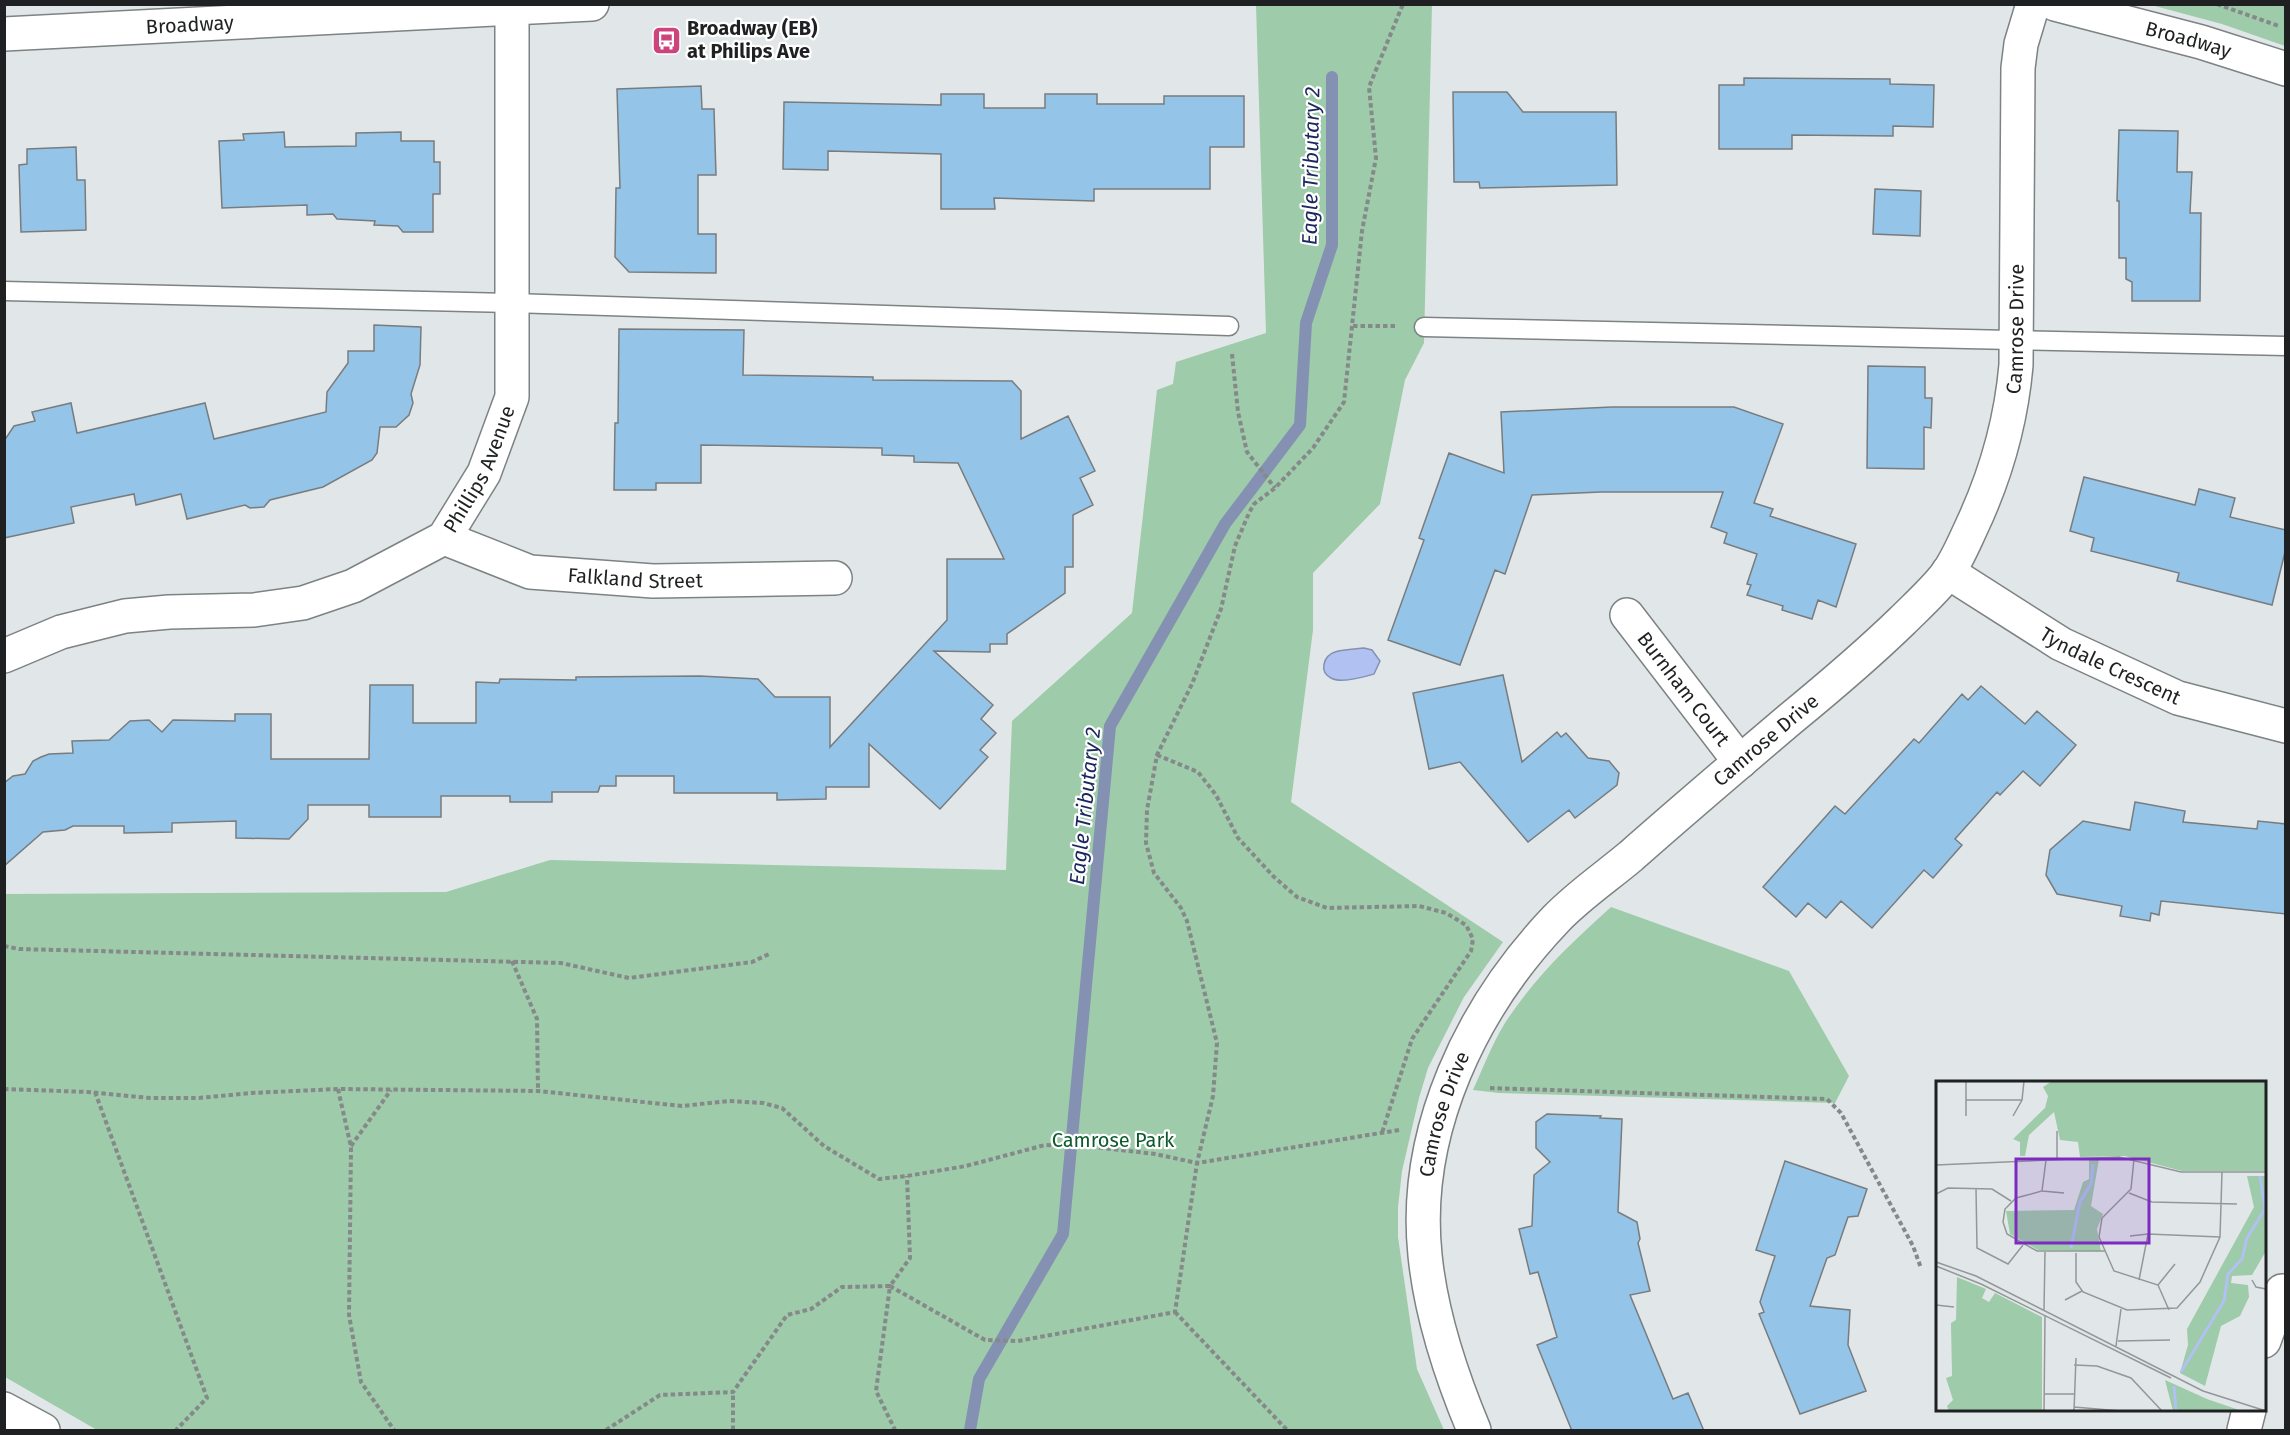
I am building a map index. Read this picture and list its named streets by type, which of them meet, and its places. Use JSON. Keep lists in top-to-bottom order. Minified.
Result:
{"streets":{"street":["Broadway","Camrose Drive","Phillips Avenue","Falkland Street","Tyndale Crescent","Burnham Court"]},"crossings":[["Broadway","Phillips Avenue"],["Camrose Drive","Tyndale Crescent"],["Camrose Drive","Burnham Court"],["Phillips Avenue","Falkland Street"]],"water":["Eagle Tributary 2"],"parks":["Camrose Park"],"places":{"bus stop":["Broadway (EB) at Philips Ave"]}}
